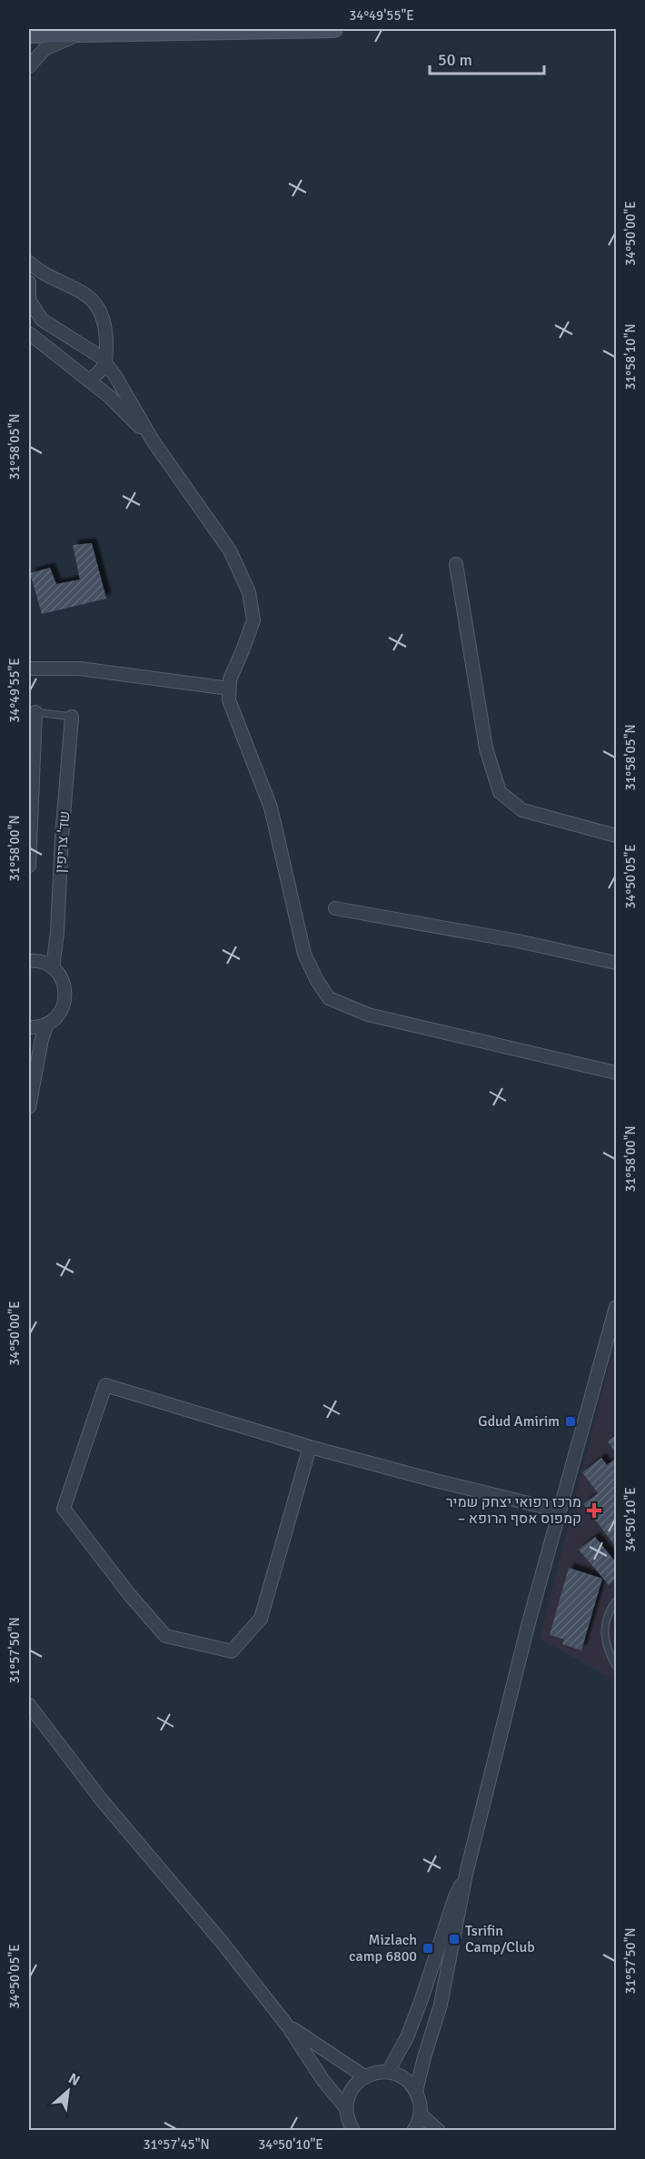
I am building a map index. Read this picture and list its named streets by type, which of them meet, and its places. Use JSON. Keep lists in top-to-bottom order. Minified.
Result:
{"streets":{"street":["שד' צריפין"]},"places":{"transit":["Gdud Amirim","Tsrifin Camp/Club","Mizlach camp 6800"],"health":["מרכז רפואי יצחק שמיר – קמפוס אסף הרופא"]},"scale_bar":"50 m","north":"top right","coordinates":["34°49'55\"E","34°50'00\"E","31°58'10\"N","31°58'05\"N","31°58'00\"N","34°50'05\"E","34°50'10\"E","31°57'50\"N","31°57'45\"N"]}
